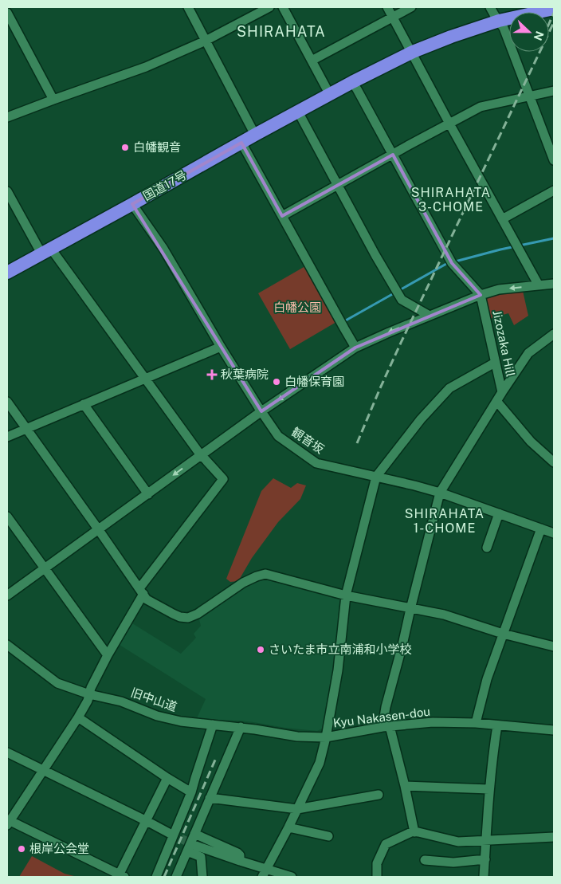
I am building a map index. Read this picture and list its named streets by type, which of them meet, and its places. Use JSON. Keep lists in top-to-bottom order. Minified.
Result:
{"streets":{"highway":["国道17号"],"street":["Jizozaka Hill","観音坂","旧中山道","Kyu Nakasen-dou"]},"crossings":[["国道17号","観音坂"],["旧中山道","Kyu Nakasen-dou"]],"districts":["SHIRAHATA","SHIRAHATA 3-CHOME","SHIRAHATA 1-CHOME"],"parks":["白幡公園"],"places":{"other":["白幡観音","白幡保育園","さいたま市立南浦和小学校","根岸公会堂"],"health":["秋葉病院"]},"north":"right"}
